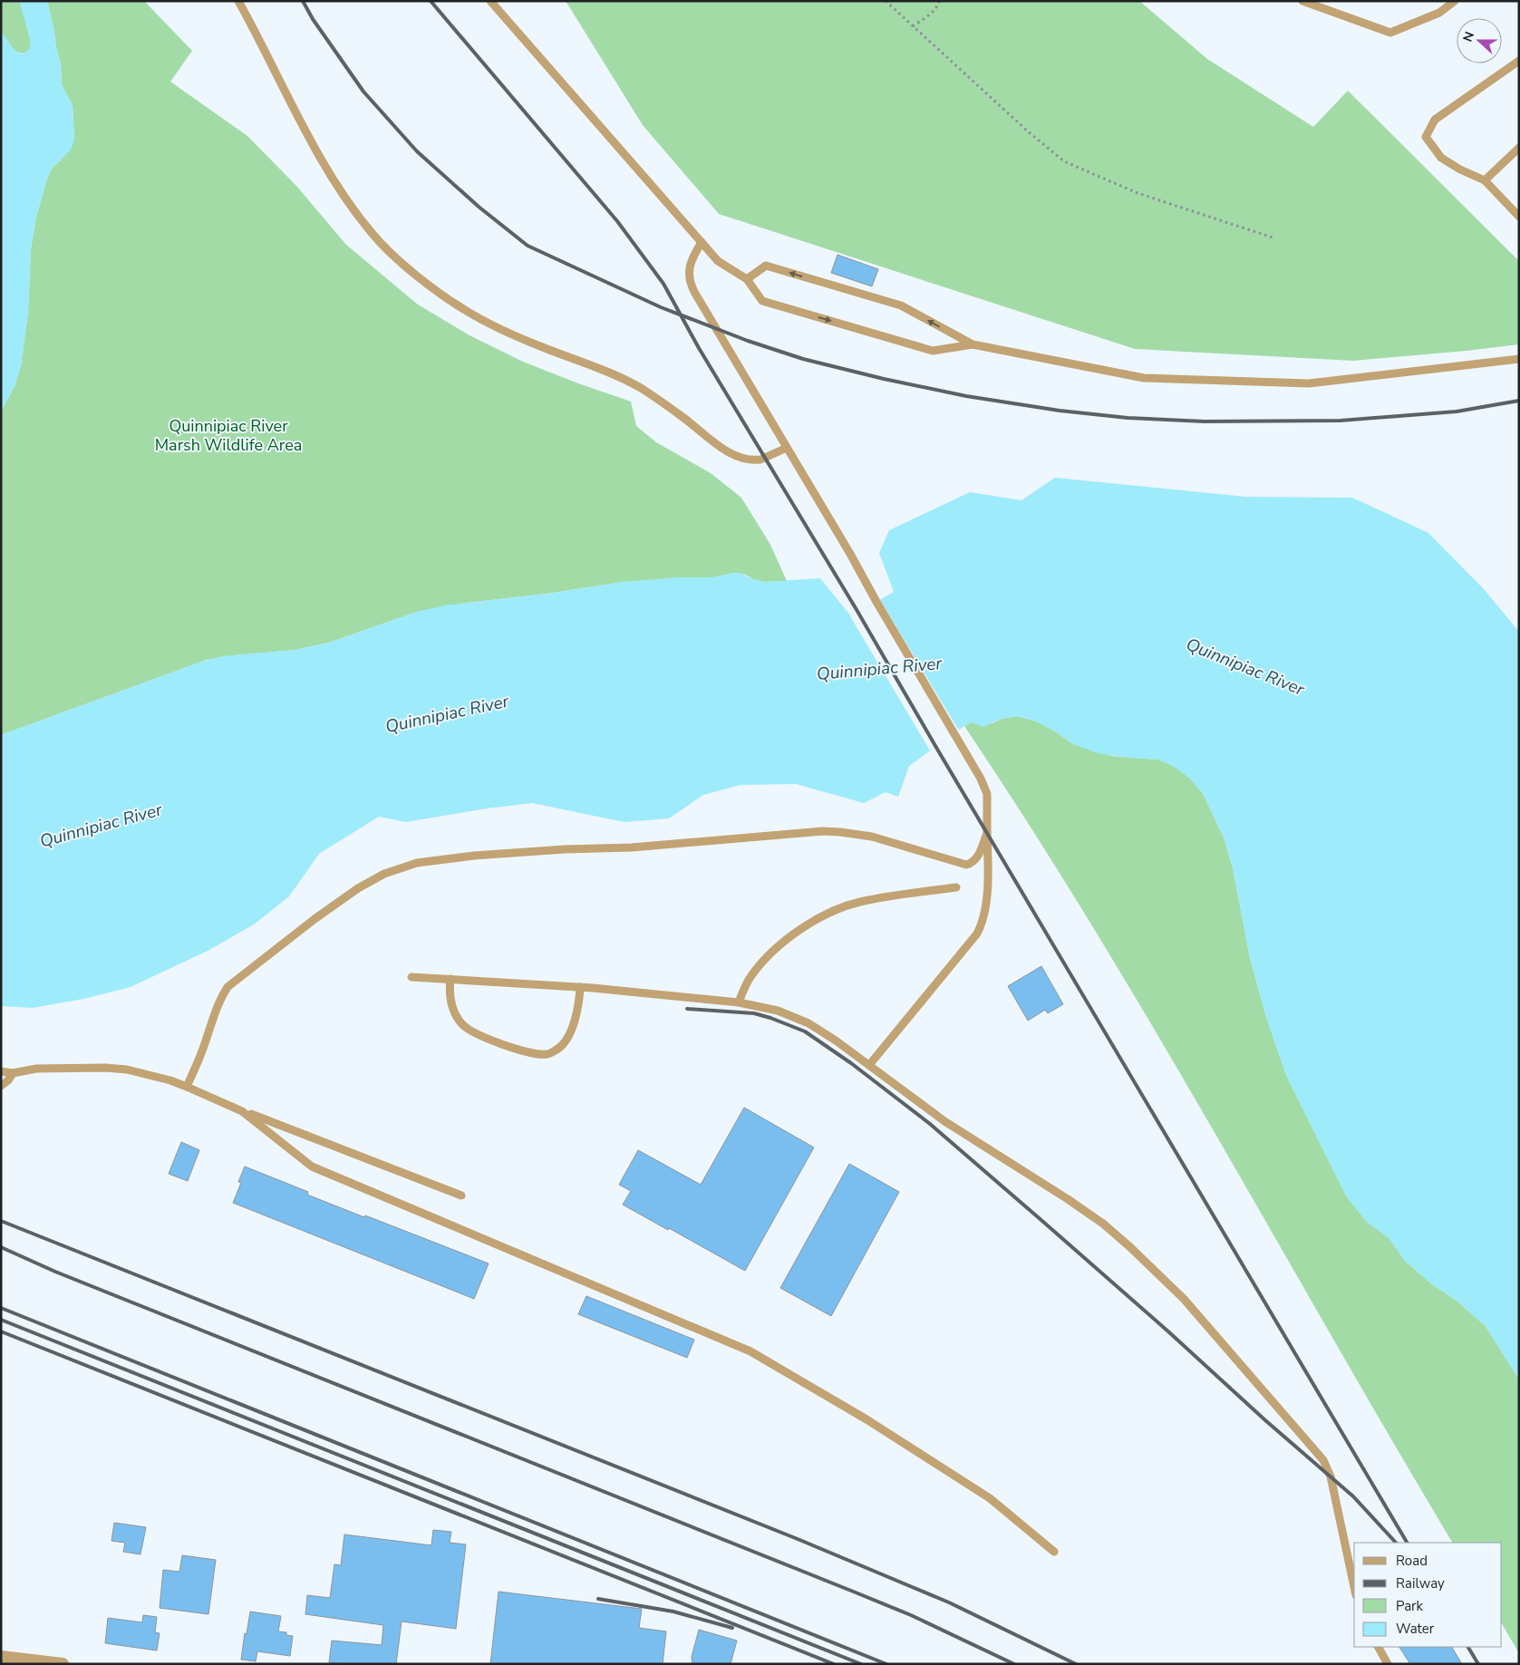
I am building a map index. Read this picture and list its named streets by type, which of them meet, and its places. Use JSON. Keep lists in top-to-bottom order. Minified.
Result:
{"water":["Quinnipiac River"],"parks":["Quinnipiac River Marsh Wildlife Area"],"legend":["Road","Railway","Park","Water"],"north":"left"}
